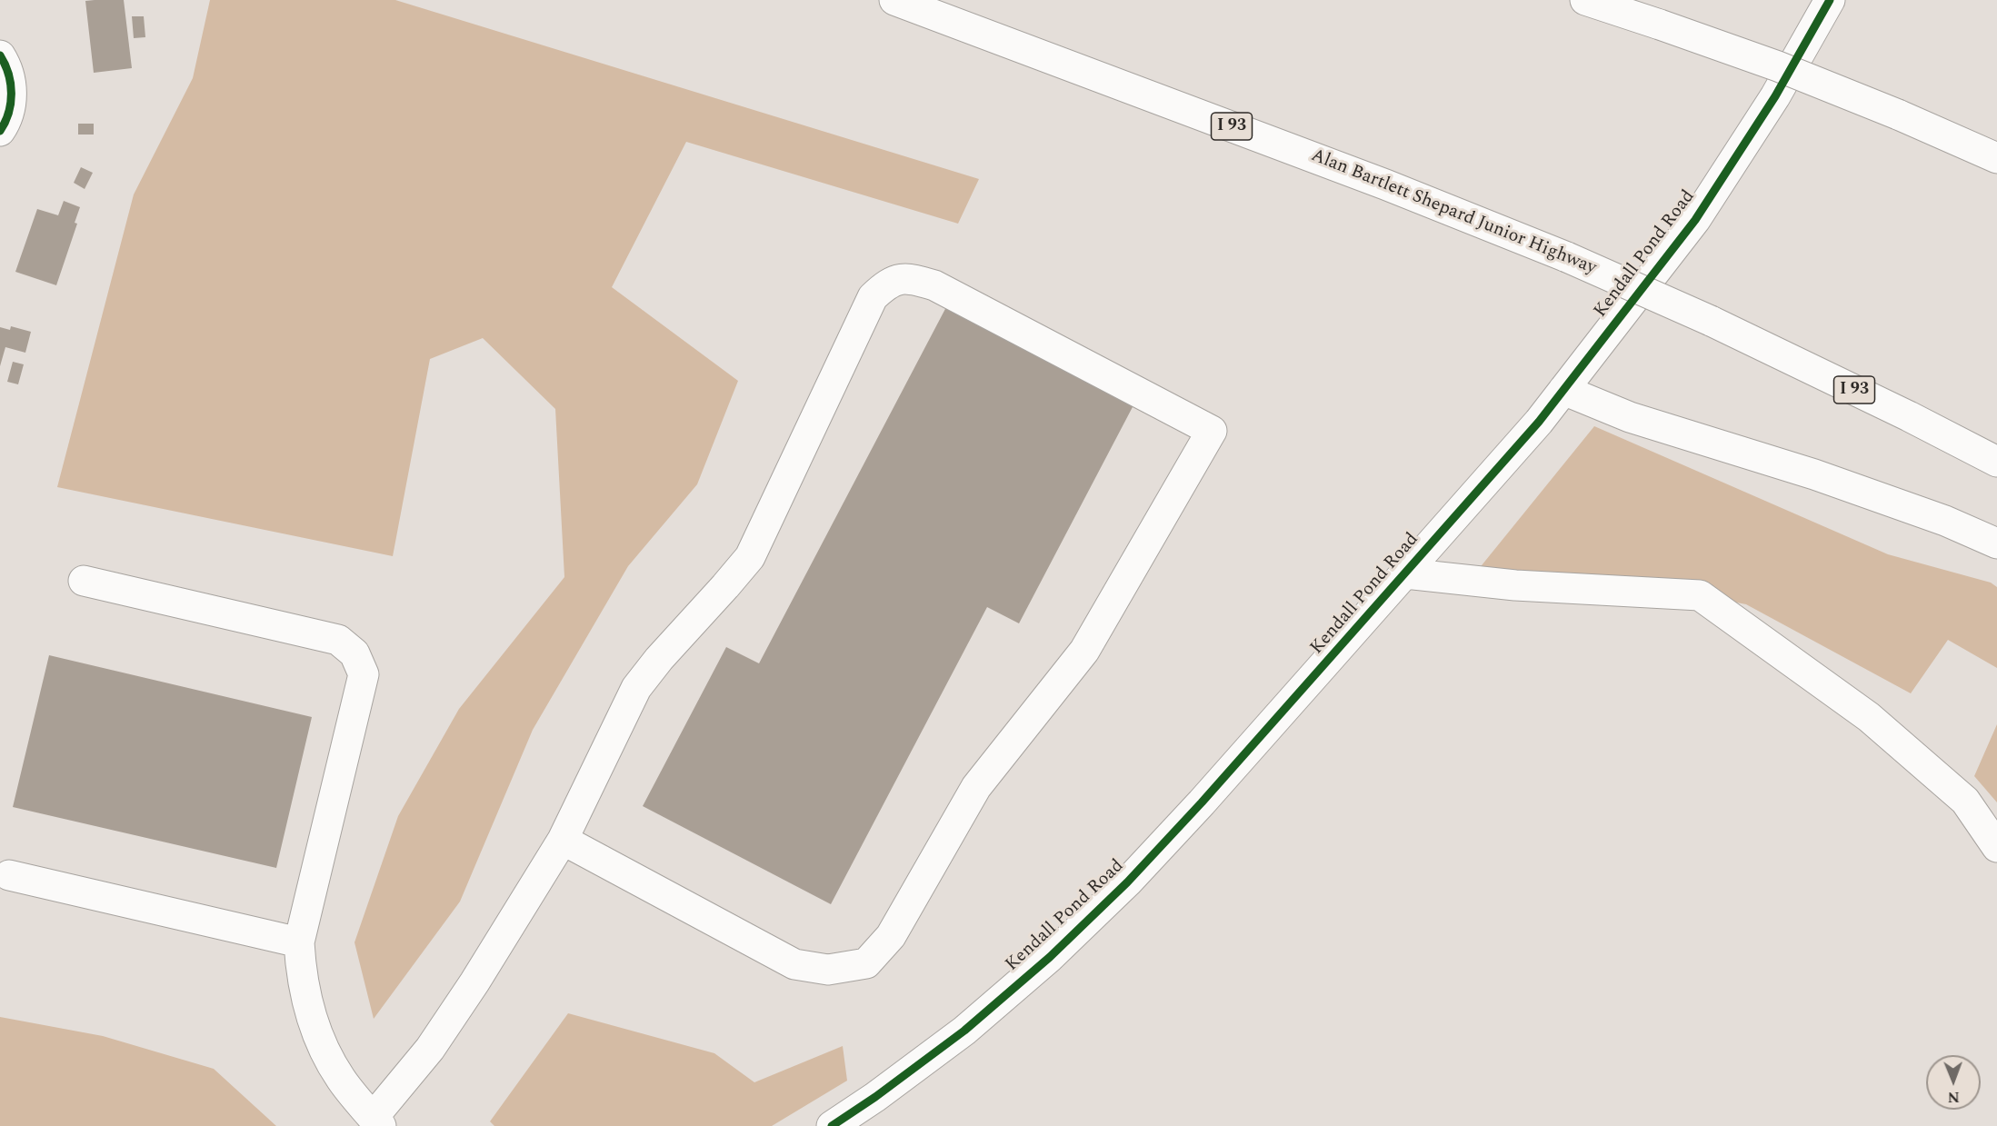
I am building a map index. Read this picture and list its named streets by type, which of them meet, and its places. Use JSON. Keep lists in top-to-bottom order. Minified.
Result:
{"streets":{"main road":["I 93","Alan Bartlett Shepard Junior Highway","Kendall Pond Road"]},"north":"bottom"}
